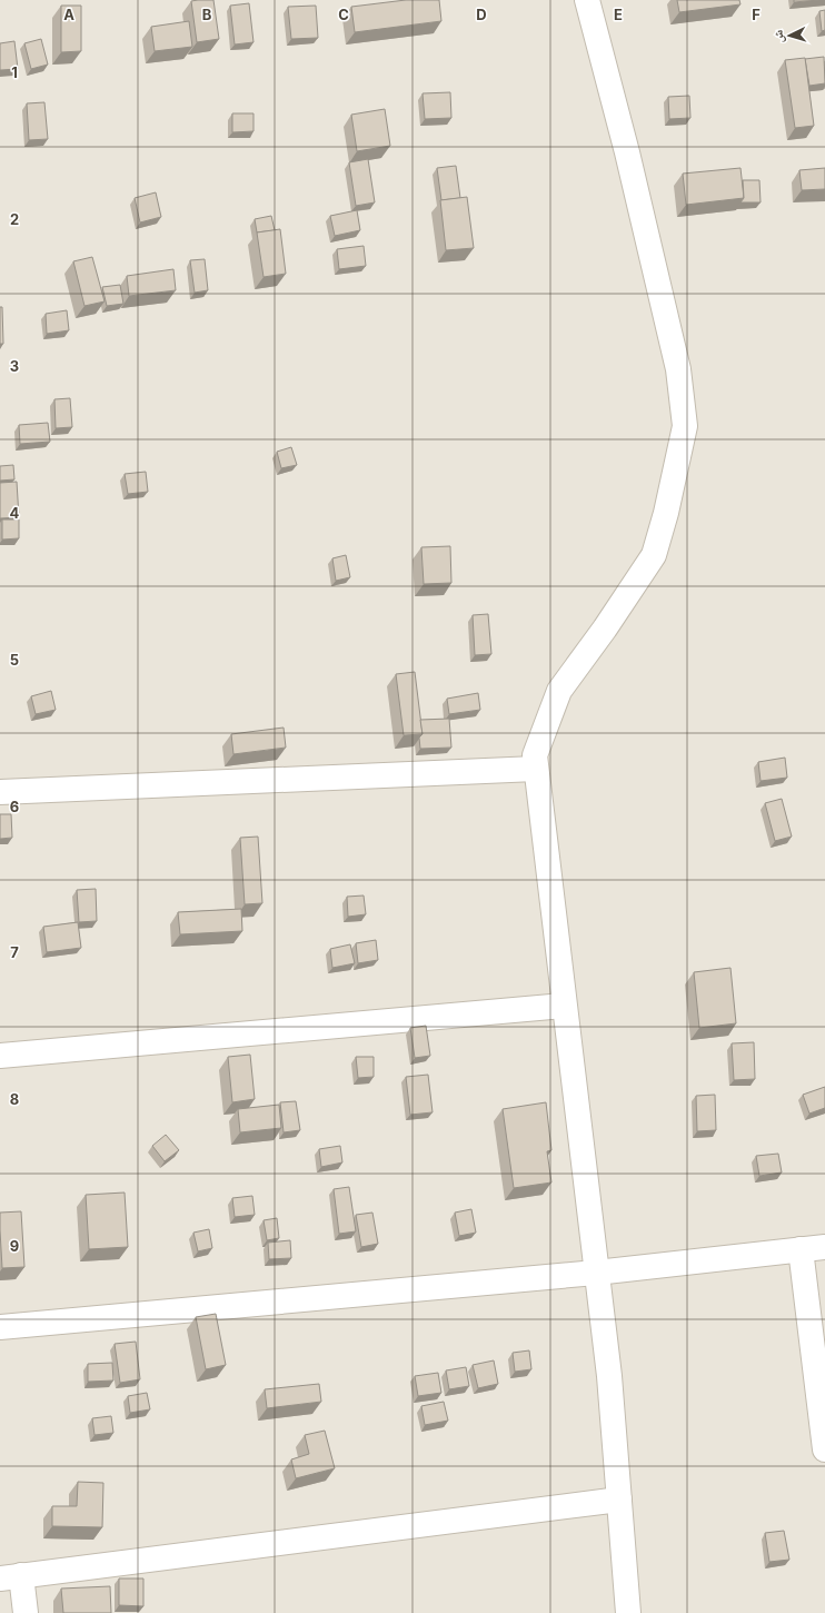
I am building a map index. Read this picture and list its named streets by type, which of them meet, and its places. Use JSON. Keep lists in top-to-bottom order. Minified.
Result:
{"north":"left","grid":{"columns":["A","B","C","D","E","F"],"rows":["1","2","3","4","5","6","7","8","9"]}}
